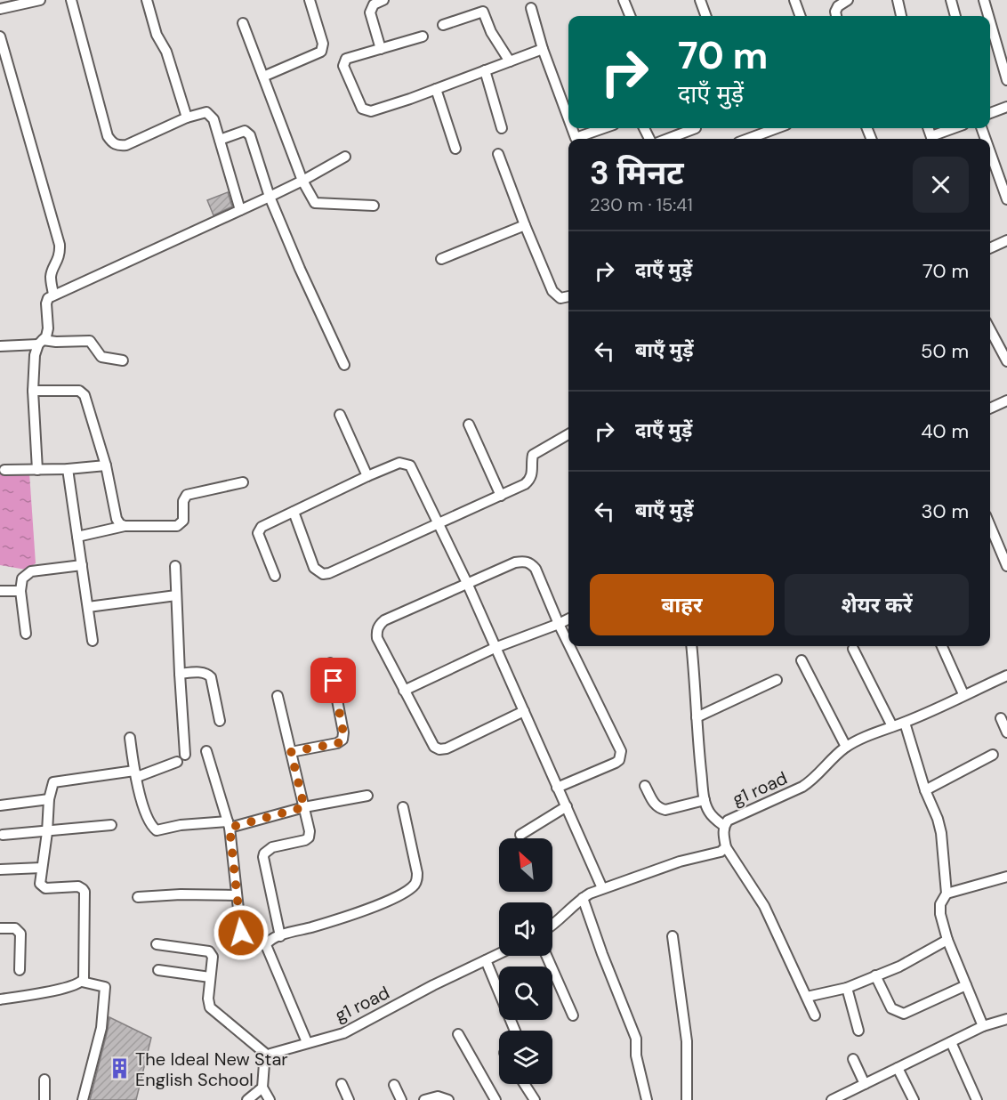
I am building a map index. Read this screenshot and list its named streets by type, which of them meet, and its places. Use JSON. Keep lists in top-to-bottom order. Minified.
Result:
{"streets":{"street":["g1 road"]},"places":{"building":["The Ideal New Star English School"]},"north":"top left","page":{"turn":["70 m","दाएँ मुड़ें"],"heading":["3 मिनट","230 m · 15:41"],"list":[{"name":"दाएँ मुड़ें","value":"70 m"},{"name":"बाएँ मुड़ें","value":"50 m"},{"name":"दाएँ मुड़ें","value":"40 m"},{"name":"बाएँ मुड़ें","value":"30 m"}],"buttons":["बाहर","शेयर करें"]}}
